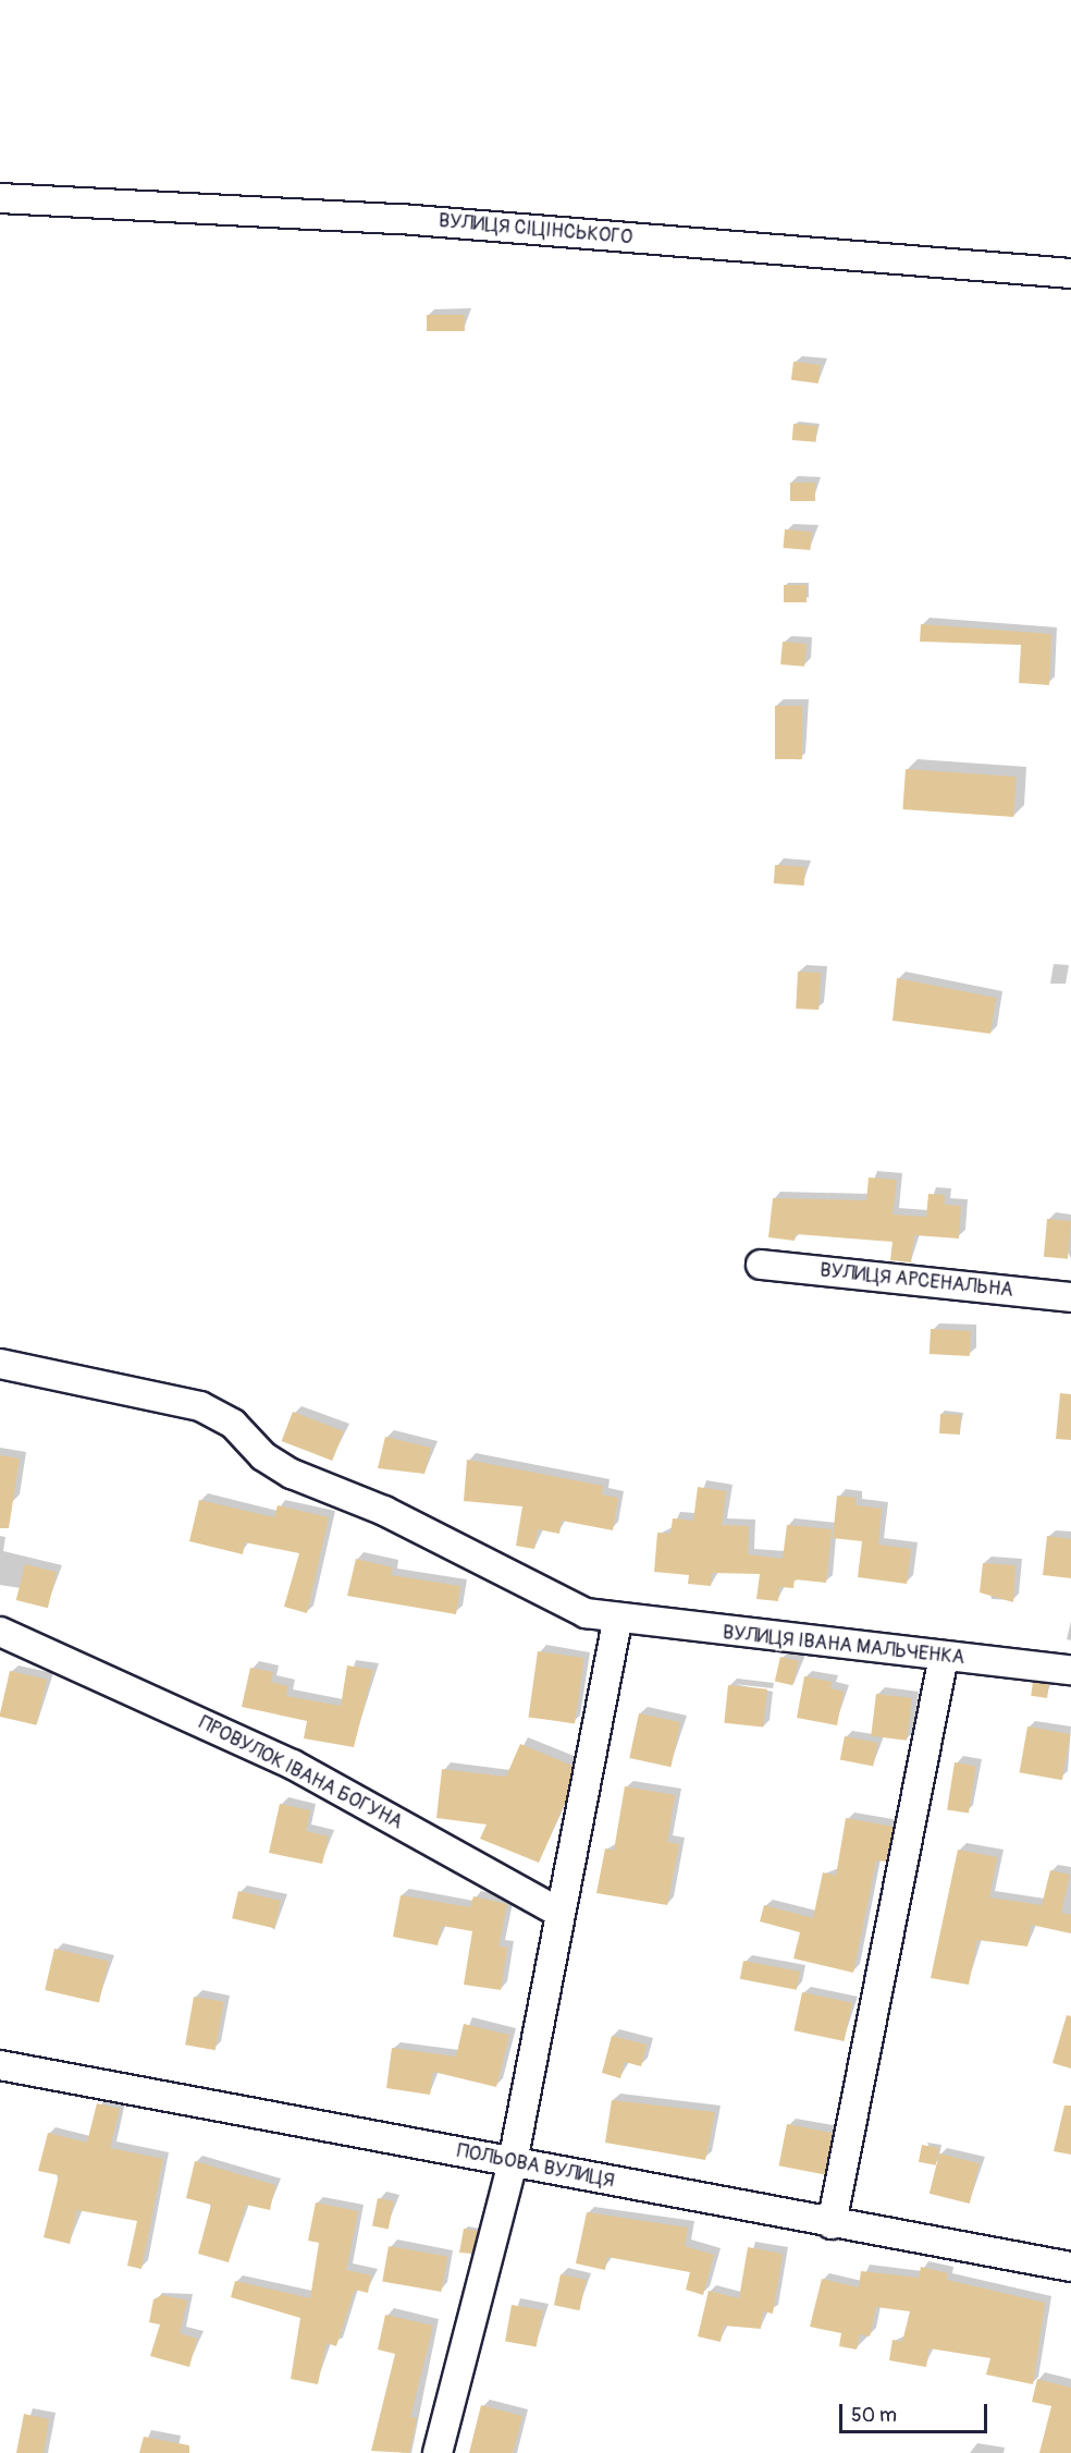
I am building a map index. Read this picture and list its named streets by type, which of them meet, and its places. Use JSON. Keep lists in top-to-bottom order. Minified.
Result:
{"streets":{"street":["ВУЛИЦЯ СІЦІНСЬКОГО","ВУЛИЦЯ АРСЕНАЛЬНА","ВУЛИЦЯ ІВАНА МАЛЬЧЕНКА","ПРОВУЛОК ІВАНА БОГУНА","ПОЛЬОВА ВУЛИЦЯ"]},"scale_bar":"50 m"}
